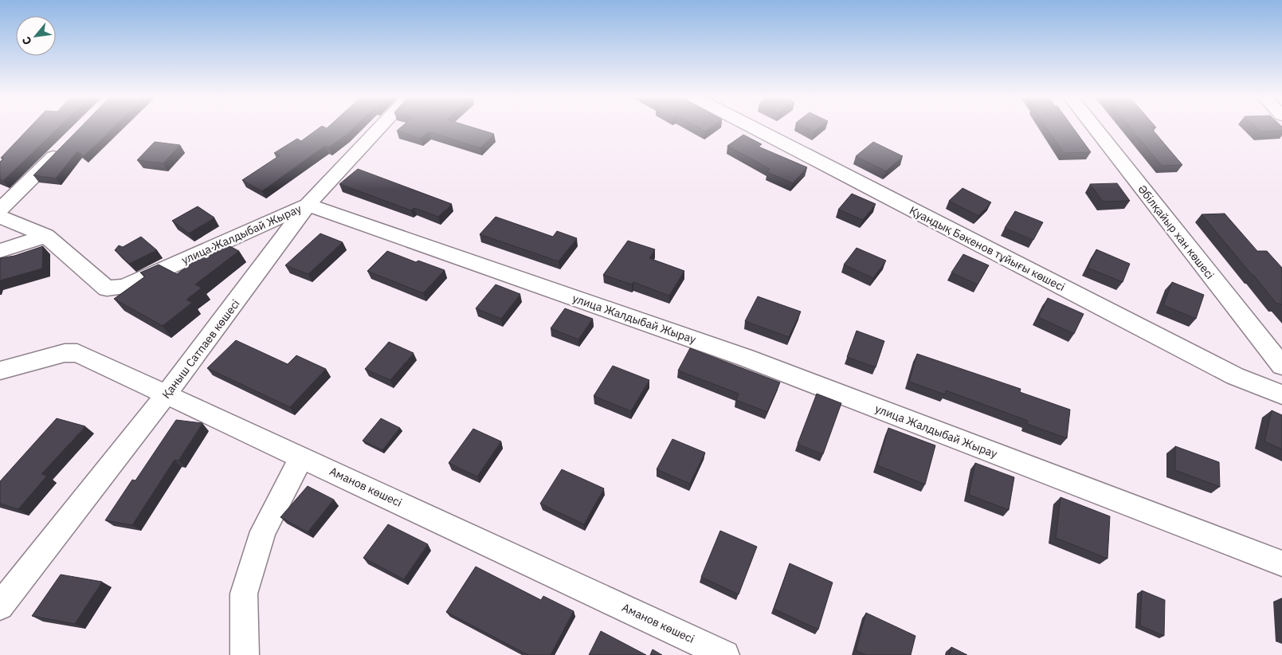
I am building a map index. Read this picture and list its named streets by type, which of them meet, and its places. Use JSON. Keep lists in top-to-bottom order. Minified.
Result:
{"streets":{"street":["Әбілқайыр хан көшесі","улица Жалдыбай Жырау","Қуандық Бәкенов тұйығы көшесі","Қаныш Сатпаев көшесі","Аманов көшесі"]},"crossings":[["улица Жалдыбай Жырау","Қаныш Сатпаев көшесі"],["Қаныш Сатпаев көшесі","Аманов көшесі"]],"north":"bottom left"}
